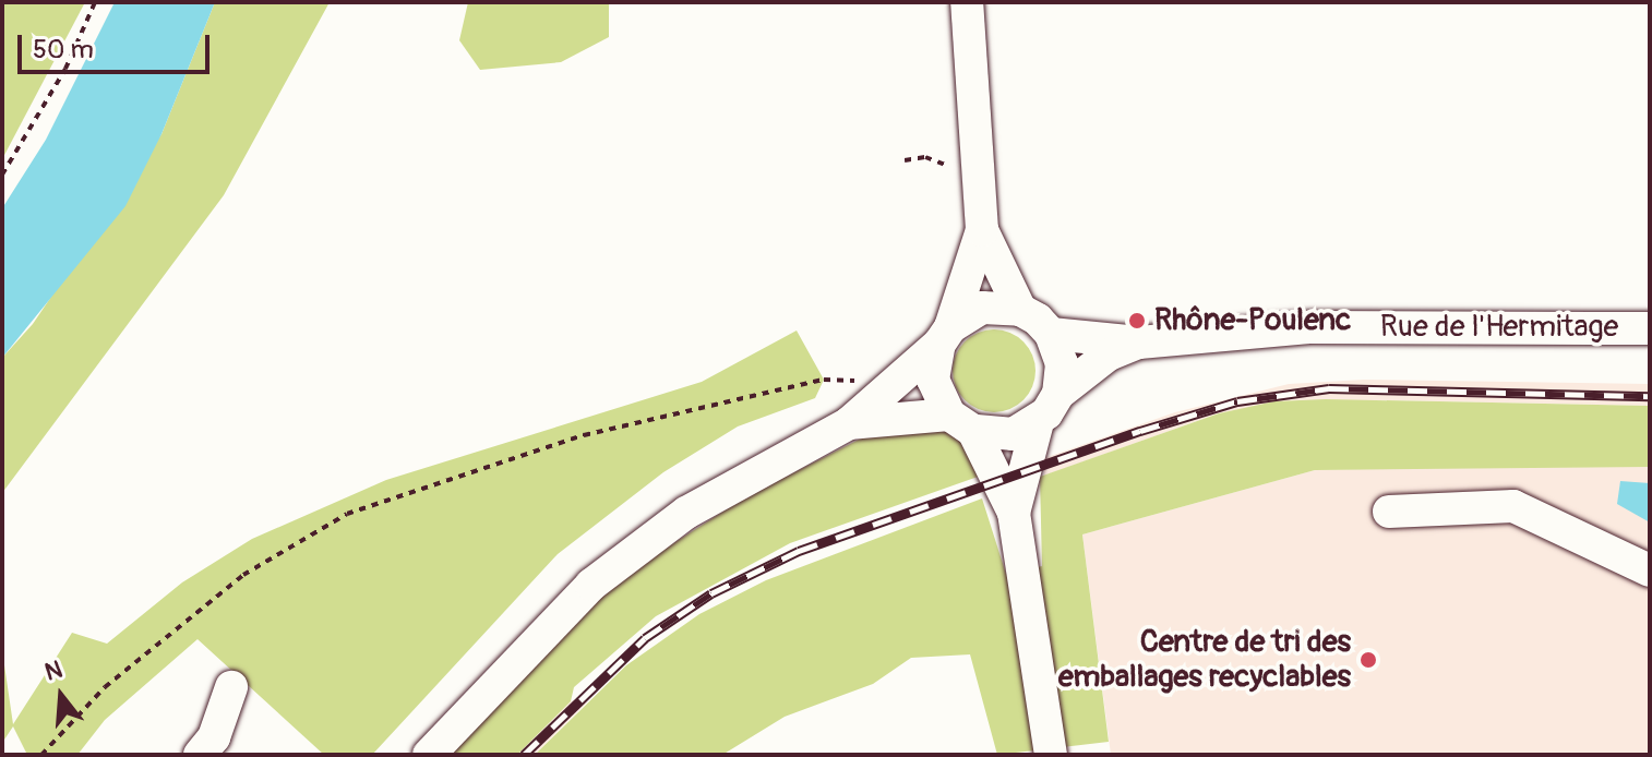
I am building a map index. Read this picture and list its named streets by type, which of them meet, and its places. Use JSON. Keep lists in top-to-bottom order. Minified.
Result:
{"streets":{"street":["Rue de l'Hermitage"]},"places":["Rhône-Poulenc","Centre de tri des emballages recyclables"],"scale_bar":"50 m","north":"top"}
